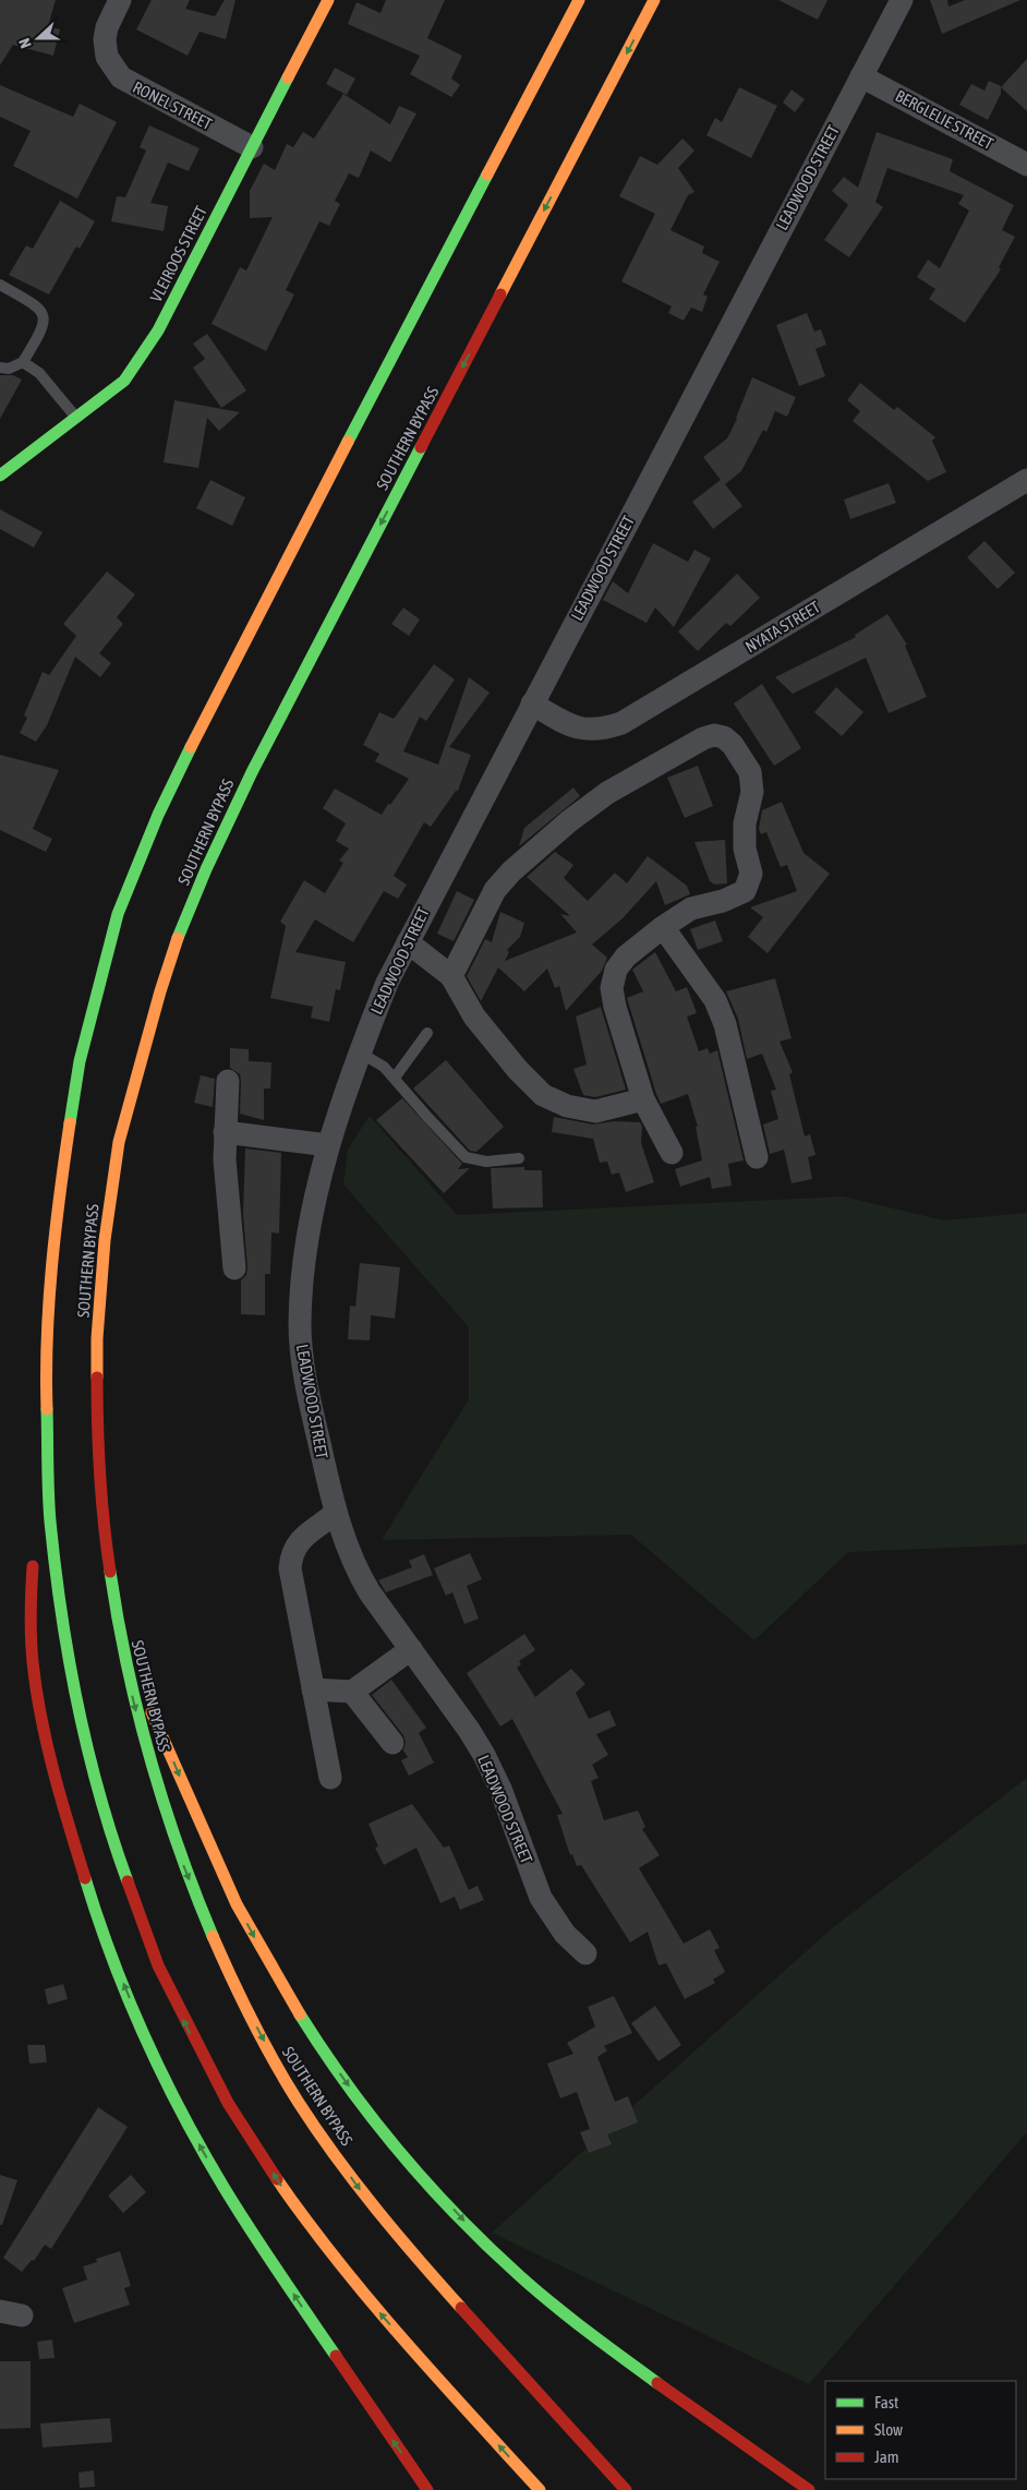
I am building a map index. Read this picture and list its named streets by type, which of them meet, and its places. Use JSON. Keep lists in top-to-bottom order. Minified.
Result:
{"streets":{"main road":["VLEIROOS STREET","SOUTHERN BYPASS"],"street":["RONEL STREET","BERGLELIE STREET","LEADWOOD STREET","NYATA STREET"]},"crossings":[["RONEL STREET","VLEIROOS STREET"],["BERGLELIE STREET","LEADWOOD STREET"],["LEADWOOD STREET","NYATA STREET"]],"legend":["Fast","Slow","Jam"],"north":"left"}
